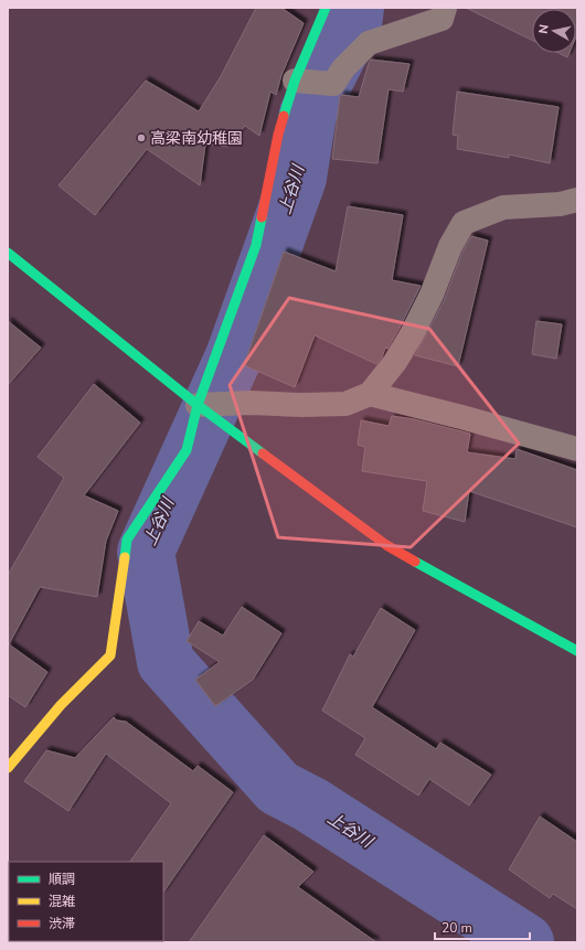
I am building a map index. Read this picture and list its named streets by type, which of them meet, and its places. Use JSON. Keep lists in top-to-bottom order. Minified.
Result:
{"water":["上谷川"],"places":["高梁南幼稚園"],"legend":["順調","混雑","渋滞"],"scale_bar":"20 m","north":"left"}
